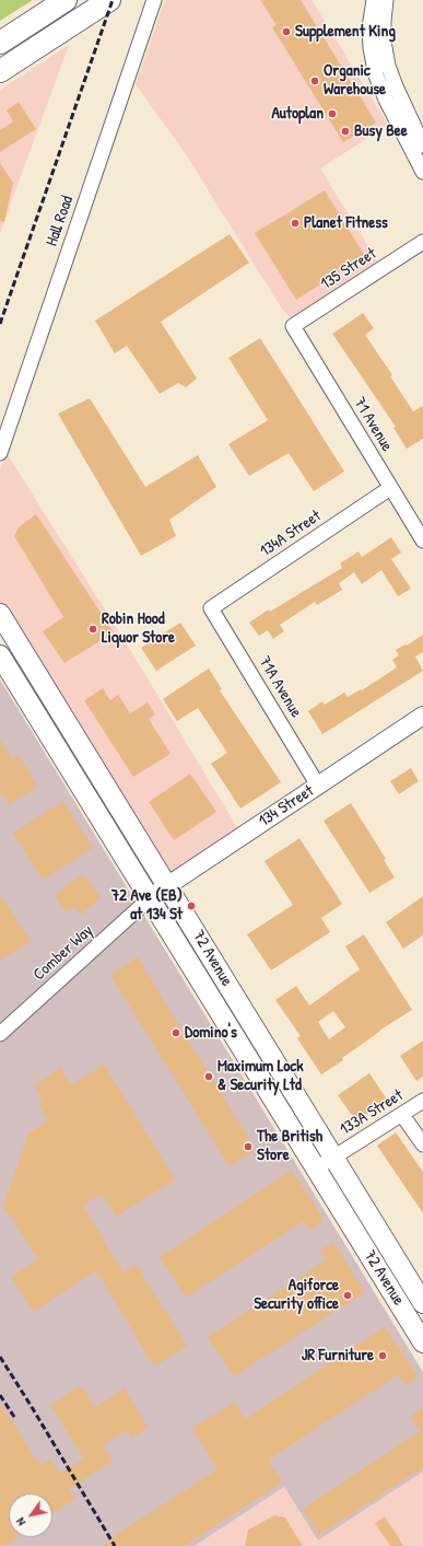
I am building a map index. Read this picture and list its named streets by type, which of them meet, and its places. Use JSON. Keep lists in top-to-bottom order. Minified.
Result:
{"streets":{"main road":["72 Avenue"],"street":["Hall Road","135 Street","71 Avenue","134A Street","71A Avenue","134 Street","Comber Way","133A Street"]},"crossings":[["135 Street","71 Avenue"],["71 Avenue","134A Street"],["134A Street","71A Avenue"],["71A Avenue","134 Street"],["134 Street","Comber Way"],["134 Street","72 Avenue"],["Comber Way","72 Avenue"],["72 Avenue","133A Street"]],"places":["Supplement King","Organic Warehouse","Autoplan","Busy Bee","Planet Fitness","Robin Hood Liquor Store","72 Ave (EB) at 134 St","Domino's","Maximum Lock & Security Ltd","The British Store","Agiforce Security office","JR Furniture"],"north":"bottom left"}
